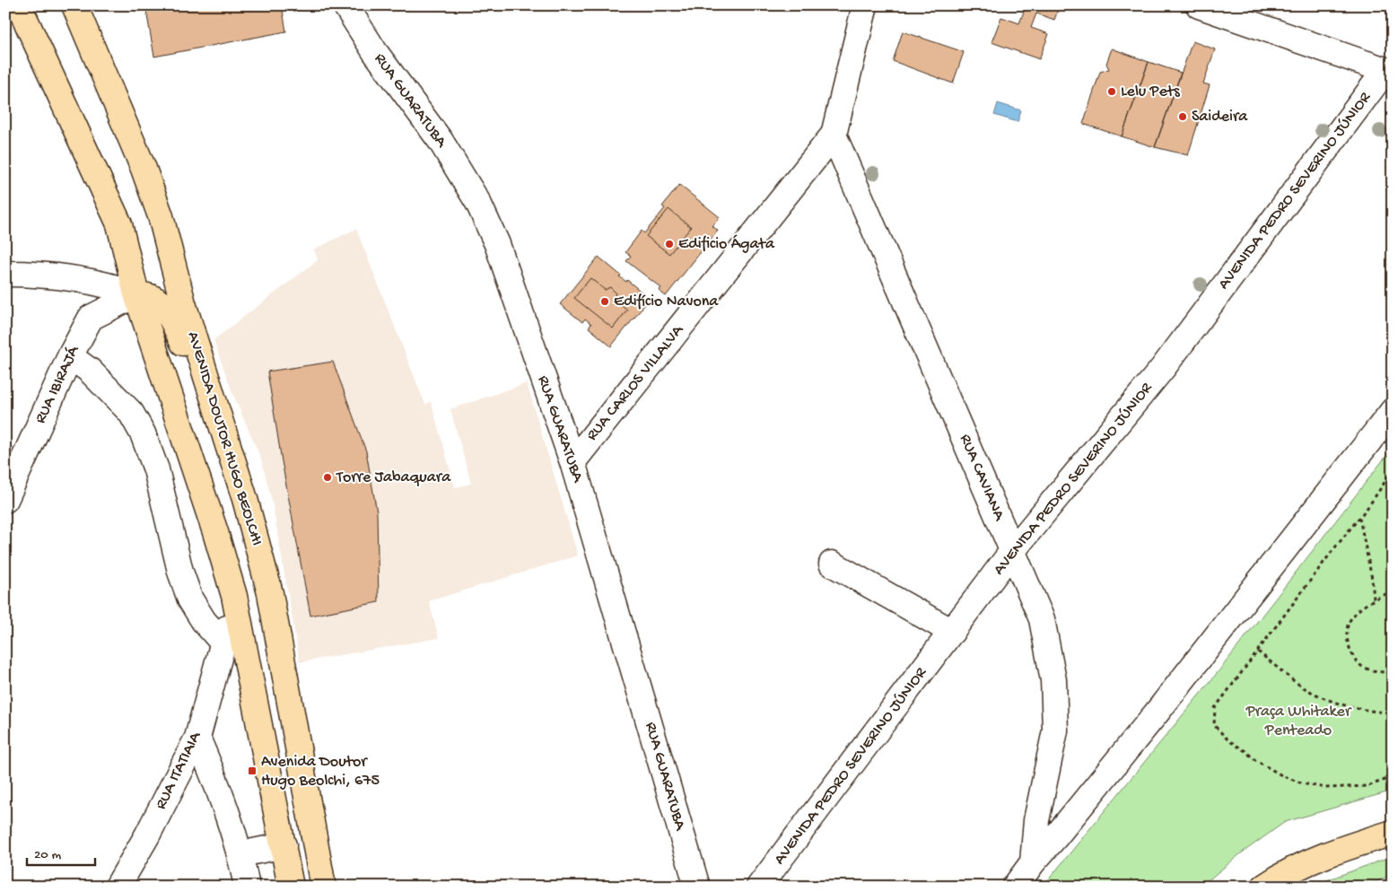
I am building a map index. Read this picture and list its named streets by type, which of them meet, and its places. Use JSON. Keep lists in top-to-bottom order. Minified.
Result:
{"streets":{"main road":["AVENIDA DOUTOR HUGO BEOLCHI"],"street":["RUA GUARATUBA","AVENIDA PEDRO SEVERINO JÚNIOR","RUA CARLOS VILLALVA","RUA IBIRAJÁ","RUA CAVIANA","RUA ITATIAIA"]},"crossings":[["RUA GUARATUBA","RUA CARLOS VILLALVA"],["AVENIDA PEDRO SEVERINO JÚNIOR","RUA CAVIANA"],["RUA CARLOS VILLALVA","RUA CAVIANA"]],"parks":["Praça Whitaker Penteado"],"places":{"other":["Lelu Pets","Saideira","Edificio Ágata","Edifício Navona","Torre Jabaquara"],"transit":["Avenida Doutor Hugo Beolchi, 675"]},"scale_bar":"20 m"}
